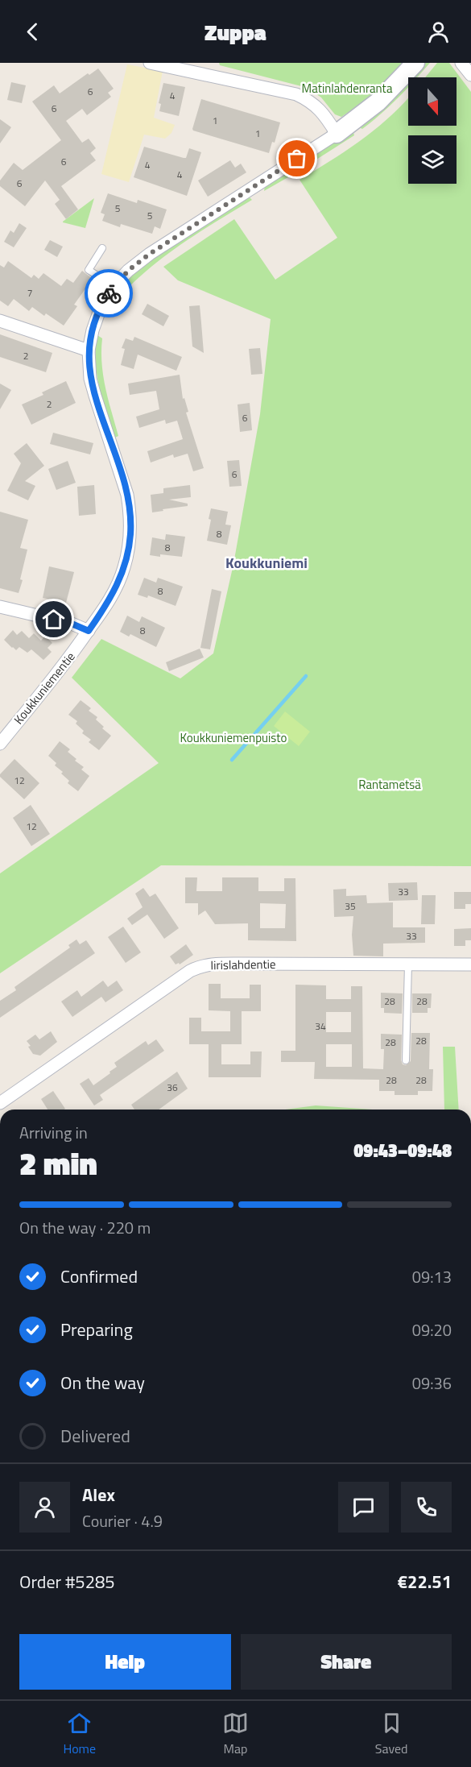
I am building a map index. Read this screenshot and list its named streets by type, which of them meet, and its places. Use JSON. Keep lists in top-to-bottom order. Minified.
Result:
{"streets":{"street":["Koukkuniementie","Iirislahdentie"]},"districts":["Koukkuniemi"],"parks":["Matinlahdenranta","Koukkuniemenpuisto","Rantametsä"],"house_numbers":["6","4","6","1","1","6","4","4","6","5","5","7","2","2","6","6","8","8","8","8","12","12","33","35","33","28","28","34","28","28","28","28","36"],"north":"bottom","page":{"header":"Zuppa","heading":["2 min","Arriving in","09:43–09:48"],"panel":["Alex","Courier · 4.9","Order #5285","€22.51"],"bar":"On the way · 220 m","list":[["Confirmed","09:13"],["Preparing","09:20"],["On the way","09:36"],"Delivered"],"buttons":["Help","Share"],"tabs":["Home","Map","Saved"]}}
